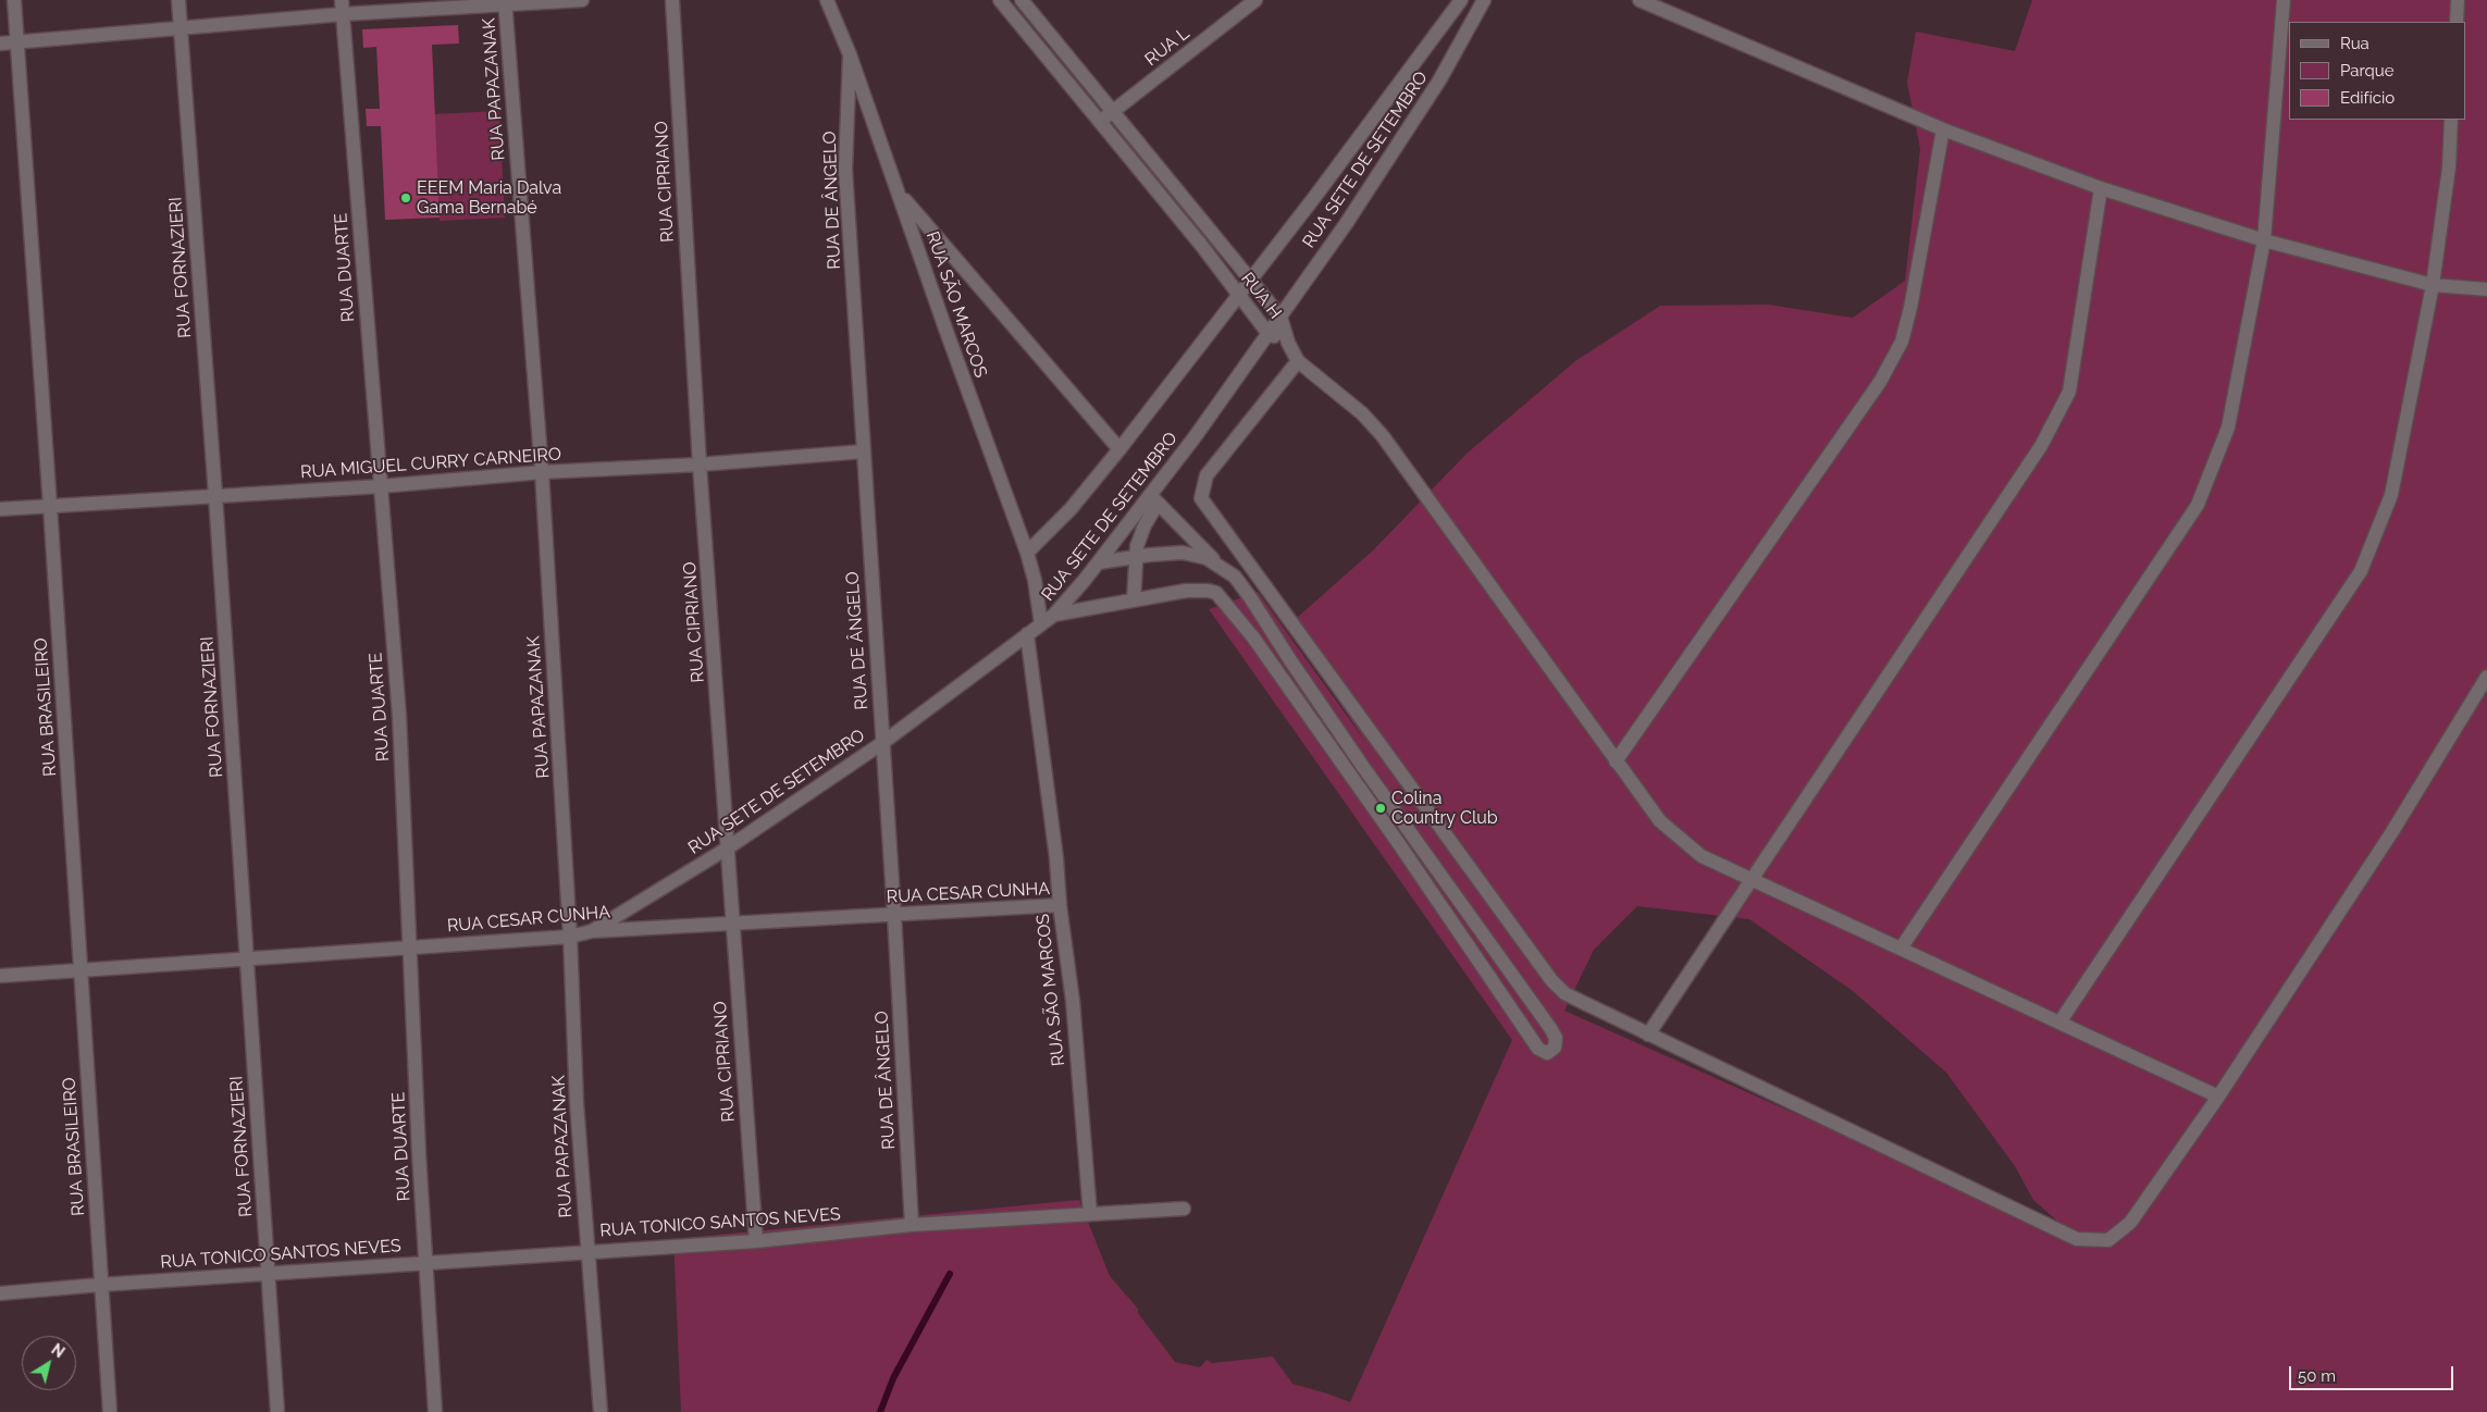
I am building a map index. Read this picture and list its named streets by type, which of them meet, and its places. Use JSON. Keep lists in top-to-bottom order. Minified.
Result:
{"streets":{"street":["RUA L","RUA PAPAZANAK","RUA SETE DE SETEMBRO","RUA CIPRIANO","RUA DE ÂNGELO","RUA FORNAZIERI","RUA DUARTE","RUA H","RUA SÃO MARCOS","RUA MIGUEL CURRY CARNEIRO","RUA BRASILEIRO","RUA CESAR CUNHA","RUA TONICO SANTOS NEVES"]},"crossings":[["RUA L","RUA H"],["RUA PAPAZANAK","RUA MIGUEL CURRY CARNEIRO"],["RUA PAPAZANAK","RUA CESAR CUNHA"],["RUA PAPAZANAK","RUA TONICO SANTOS NEVES"],["RUA SETE DE SETEMBRO","RUA CIPRIANO"],["RUA SETE DE SETEMBRO","RUA DE ÂNGELO"],["RUA SETE DE SETEMBRO","RUA H"],["RUA SETE DE SETEMBRO","RUA SÃO MARCOS"],["RUA SETE DE SETEMBRO","RUA CESAR CUNHA"],["RUA CIPRIANO","RUA MIGUEL CURRY CARNEIRO"],["RUA CIPRIANO","RUA CESAR CUNHA"],["RUA CIPRIANO","RUA TONICO SANTOS NEVES"],["RUA DE ÂNGELO","RUA SÃO MARCOS"],["RUA DE ÂNGELO","RUA MIGUEL CURRY CARNEIRO"],["RUA DE ÂNGELO","RUA CESAR CUNHA"],["RUA DE ÂNGELO","RUA TONICO SANTOS NEVES"],["RUA FORNAZIERI","RUA MIGUEL CURRY CARNEIRO"],["RUA FORNAZIERI","RUA CESAR CUNHA"],["RUA FORNAZIERI","RUA TONICO SANTOS NEVES"],["RUA DUARTE","RUA MIGUEL CURRY CARNEIRO"],["RUA DUARTE","RUA CESAR CUNHA"],["RUA DUARTE","RUA TONICO SANTOS NEVES"],["RUA SÃO MARCOS","RUA CESAR CUNHA"],["RUA SÃO MARCOS","RUA TONICO SANTOS NEVES"],["RUA MIGUEL CURRY CARNEIRO","RUA BRASILEIRO"],["RUA BRASILEIRO","RUA CESAR CUNHA"],["RUA BRASILEIRO","RUA TONICO SANTOS NEVES"]],"places":["EEEM Maria Dalva Gama Bernabé","Colina Country Club"],"legend":["Rua","Parque","Edifício"],"scale_bar":"50 m","north":"top right"}
